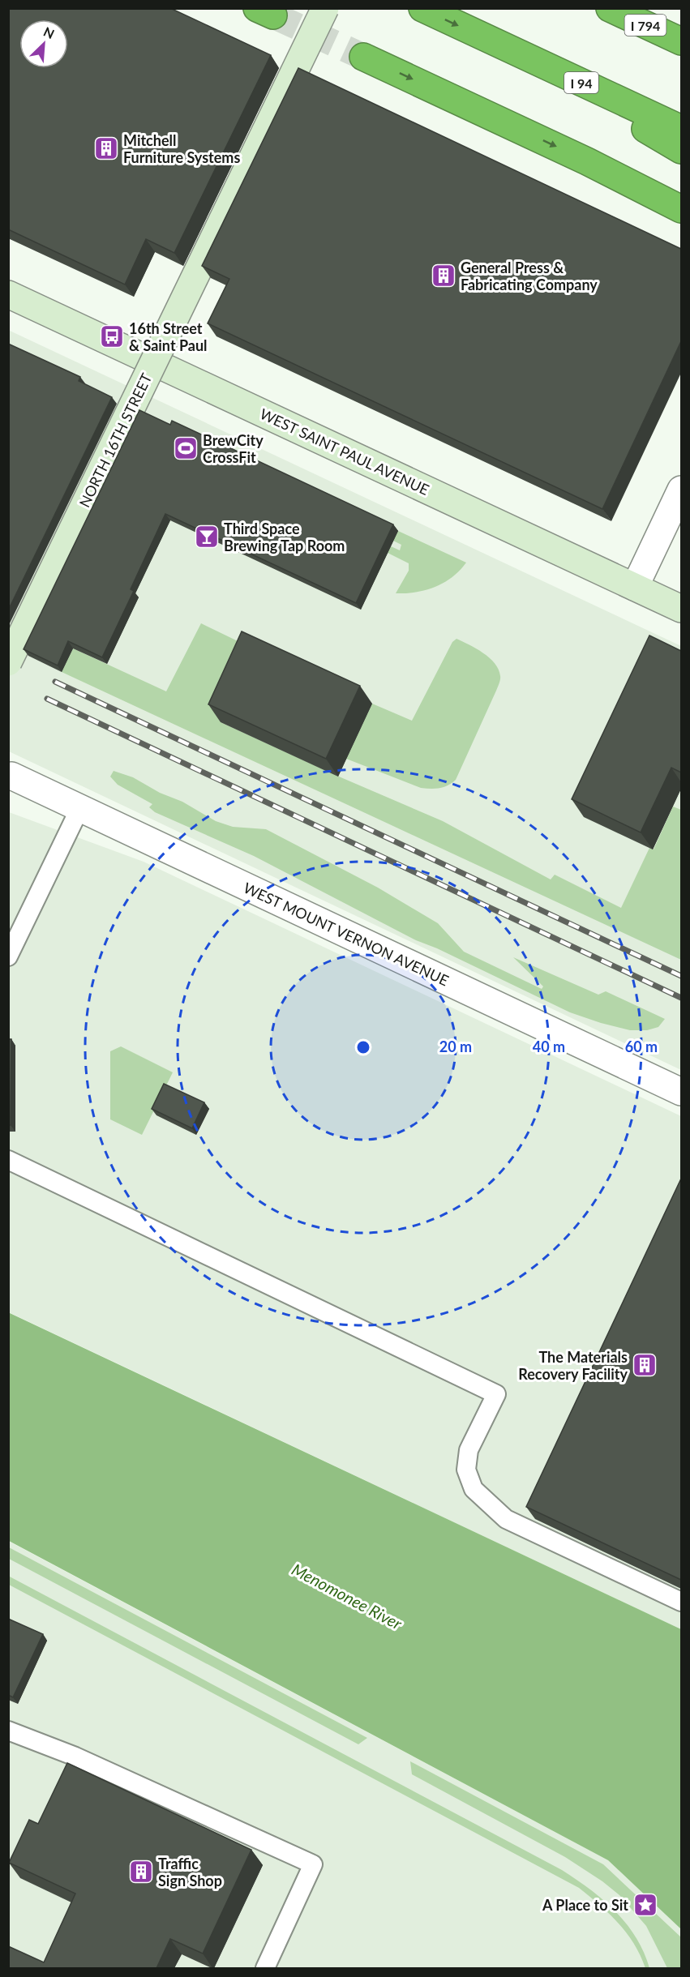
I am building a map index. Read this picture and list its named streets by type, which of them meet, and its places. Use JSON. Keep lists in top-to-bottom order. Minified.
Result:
{"streets":{"highway":["I 794","I 94"],"street":["NORTH 16TH STREET","WEST SAINT PAUL AVENUE","WEST MOUNT VERNON AVENUE"]},"water":["Menomonee River"],"places":{"building":["Mitchell Furniture Systems","General Press & Fabricating Company","The Materials Recovery Facility","Traffic Sign Shop"],"bus stop":["16th Street & Saint Paul"],"sports":["BrewCity CrossFit"],"bar":["Third Space Brewing Tap Room"],"place":["A Place to Sit"]},"north":"top right","rings":["20 m","40 m","60 m"]}
